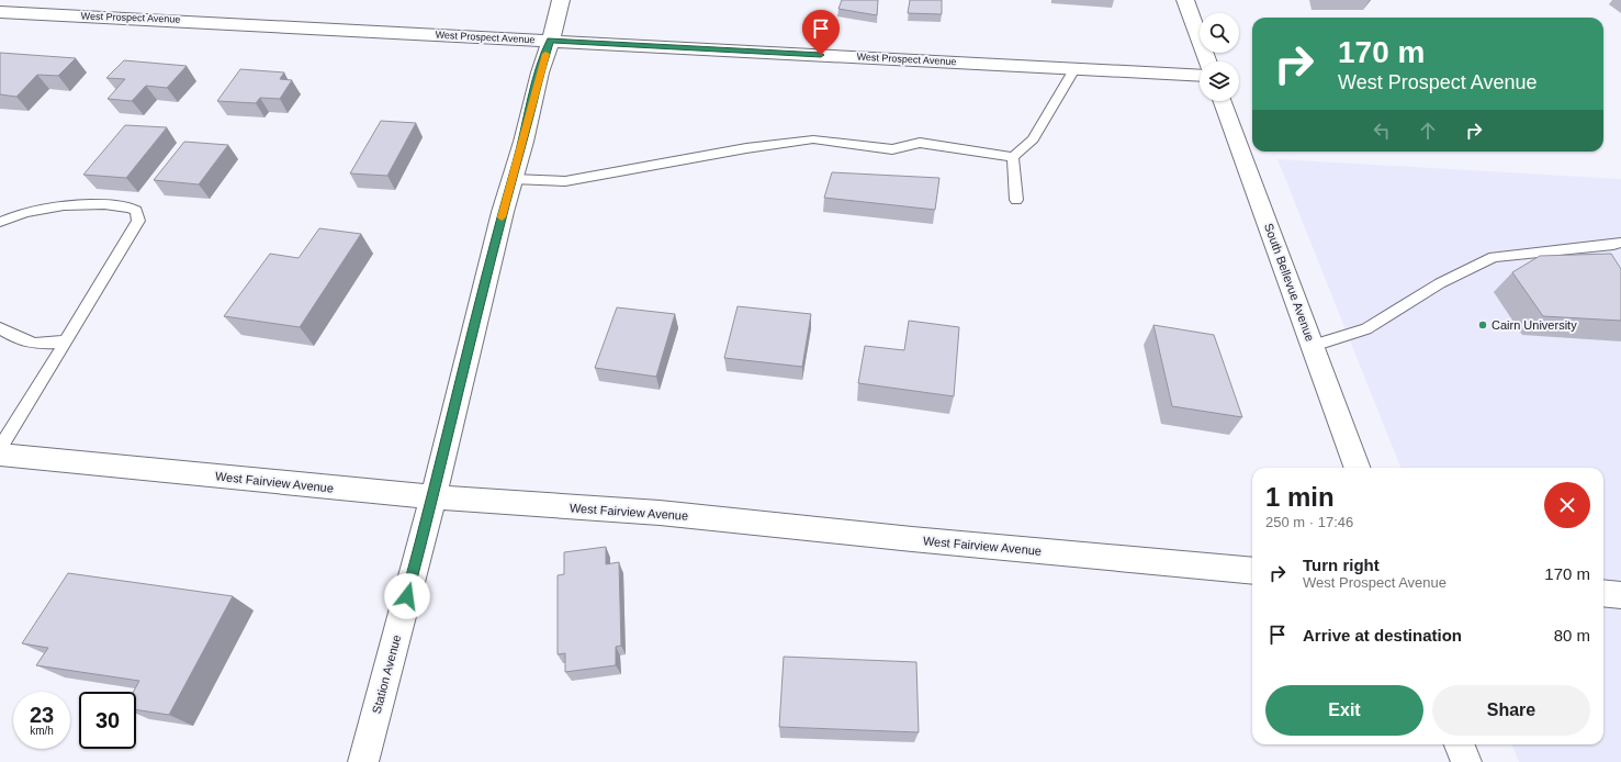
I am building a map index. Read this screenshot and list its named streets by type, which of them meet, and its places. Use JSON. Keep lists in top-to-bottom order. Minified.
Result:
{"streets":{"street":["West Prospect Avenue","South Bellevue Avenue","West Fairview Avenue","Station Avenue"]},"crossings":[["West Prospect Avenue","Station Avenue"],["West Fairview Avenue","Station Avenue"]],"places":["Cairn University"],"page":{"turn":["170 m","West Prospect Avenue"],"heading":["1 min","250 m · 17:46"],"list":[{"name":"Turn right","note":"West Prospect Avenue","value":"170 m"},{"name":"Arrive at destination","value":"80 m"}],"buttons":["Exit","Share"],"speed":"23 km/h","limit":"30"}}
